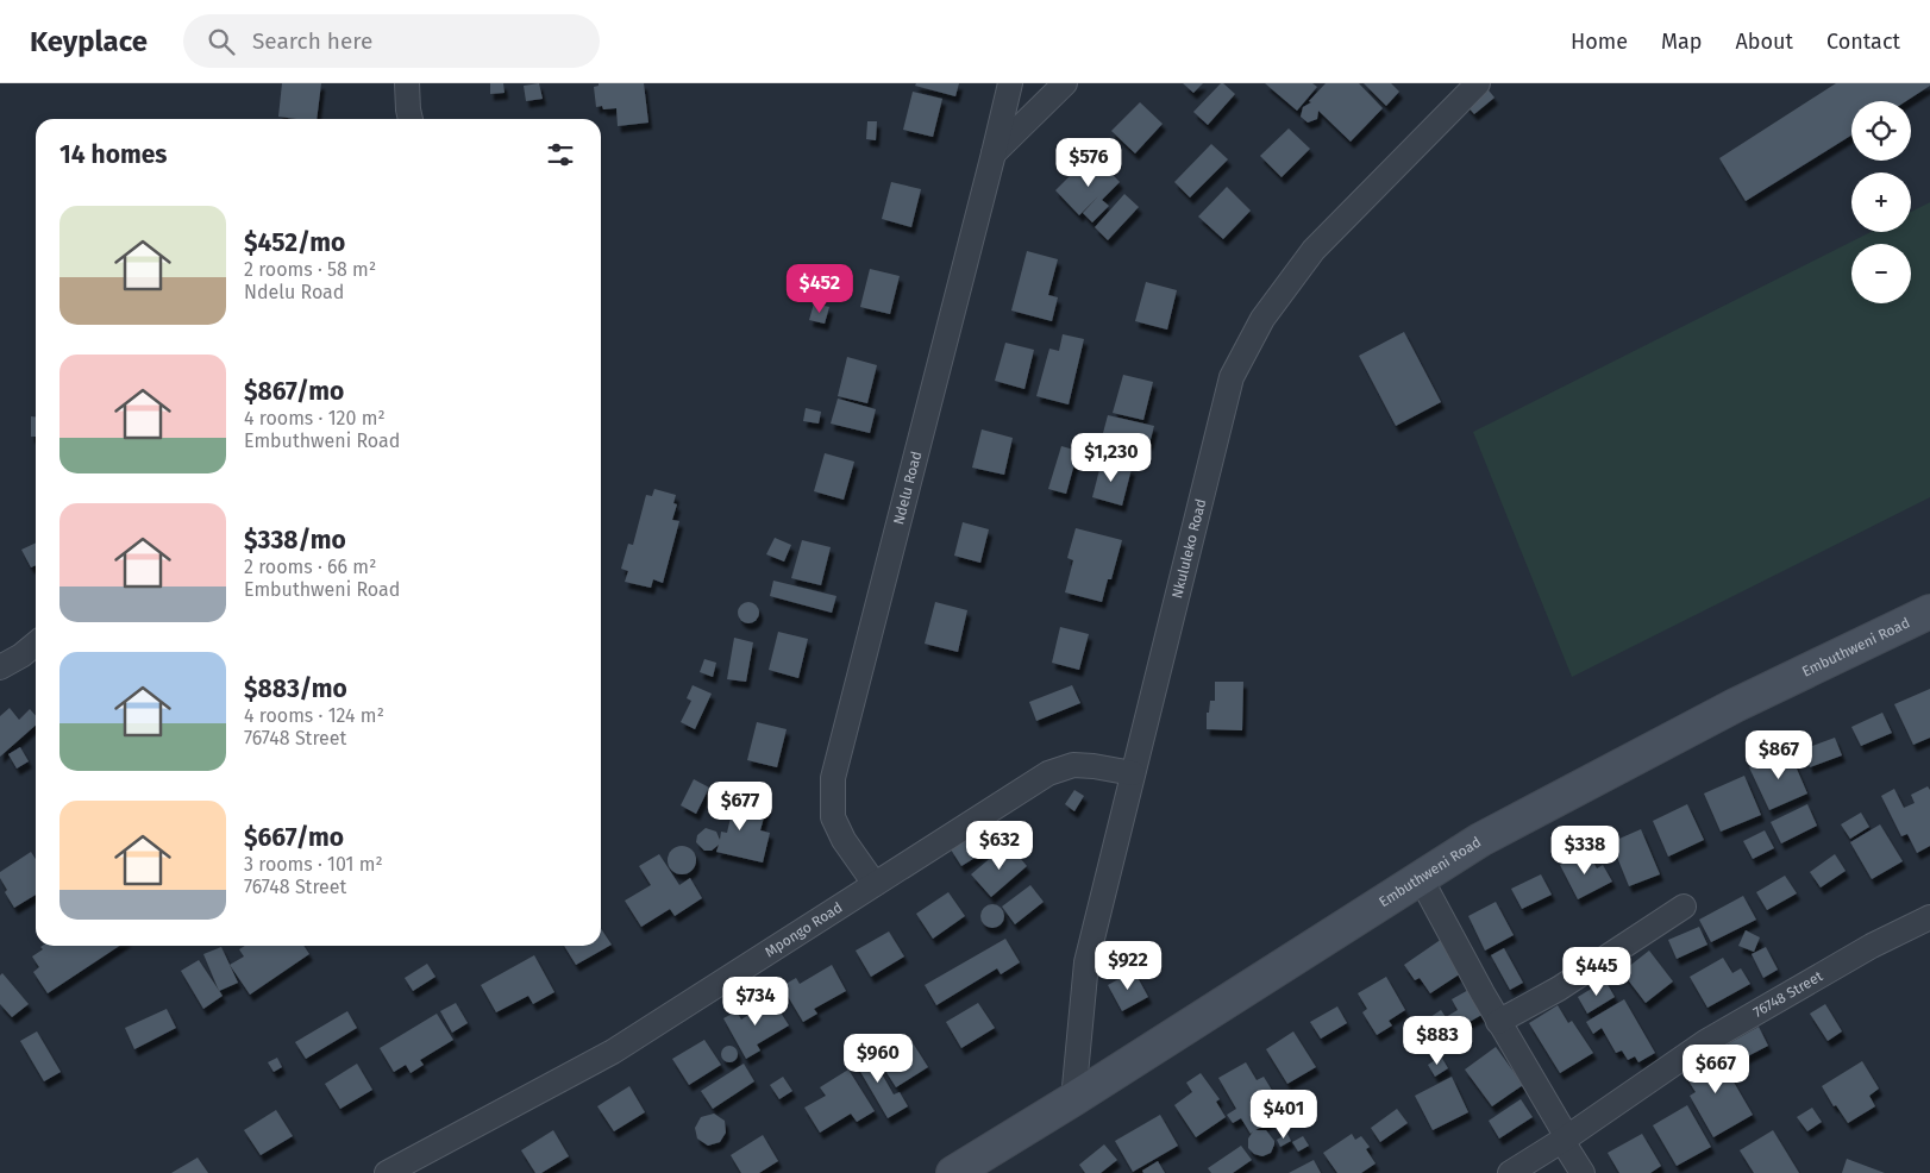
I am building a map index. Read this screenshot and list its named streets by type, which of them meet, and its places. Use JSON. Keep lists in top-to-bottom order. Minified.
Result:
{"streets":{"street":["Ndelu Road","Nkululeko Road","Embuthweni Road","Mpongo Road","76748 Street"]},"crossings":[["Ndelu Road","Mpongo Road"],["Nkululeko Road","Embuthweni Road"],["Nkululeko Road","Mpongo Road"]],"page":{"header":"Keyplace","search":"Search here","nav":["Home","Map","About","Contact"],"map_buttons":["+","−"],"heading":"14 homes","price":["$576","$452","$1,230","$867","$677","$632","$338","$922","$445","$734","$883","$960","$667","$401"],"list":[{"name":"$452/mo","note":"2 rooms · 58 m² · Ndelu Road"},{"name":"$867/mo","note":"4 rooms · 120 m² · Embuthweni Road"},{"name":"$338/mo","note":"2 rooms · 66 m² · Embuthweni Road"},{"name":"$883/mo","note":"4 rooms · 124 m² · 76748 Street"},{"name":"$667/mo","note":"3 rooms · 101 m² · 76748 Street"}]}}
